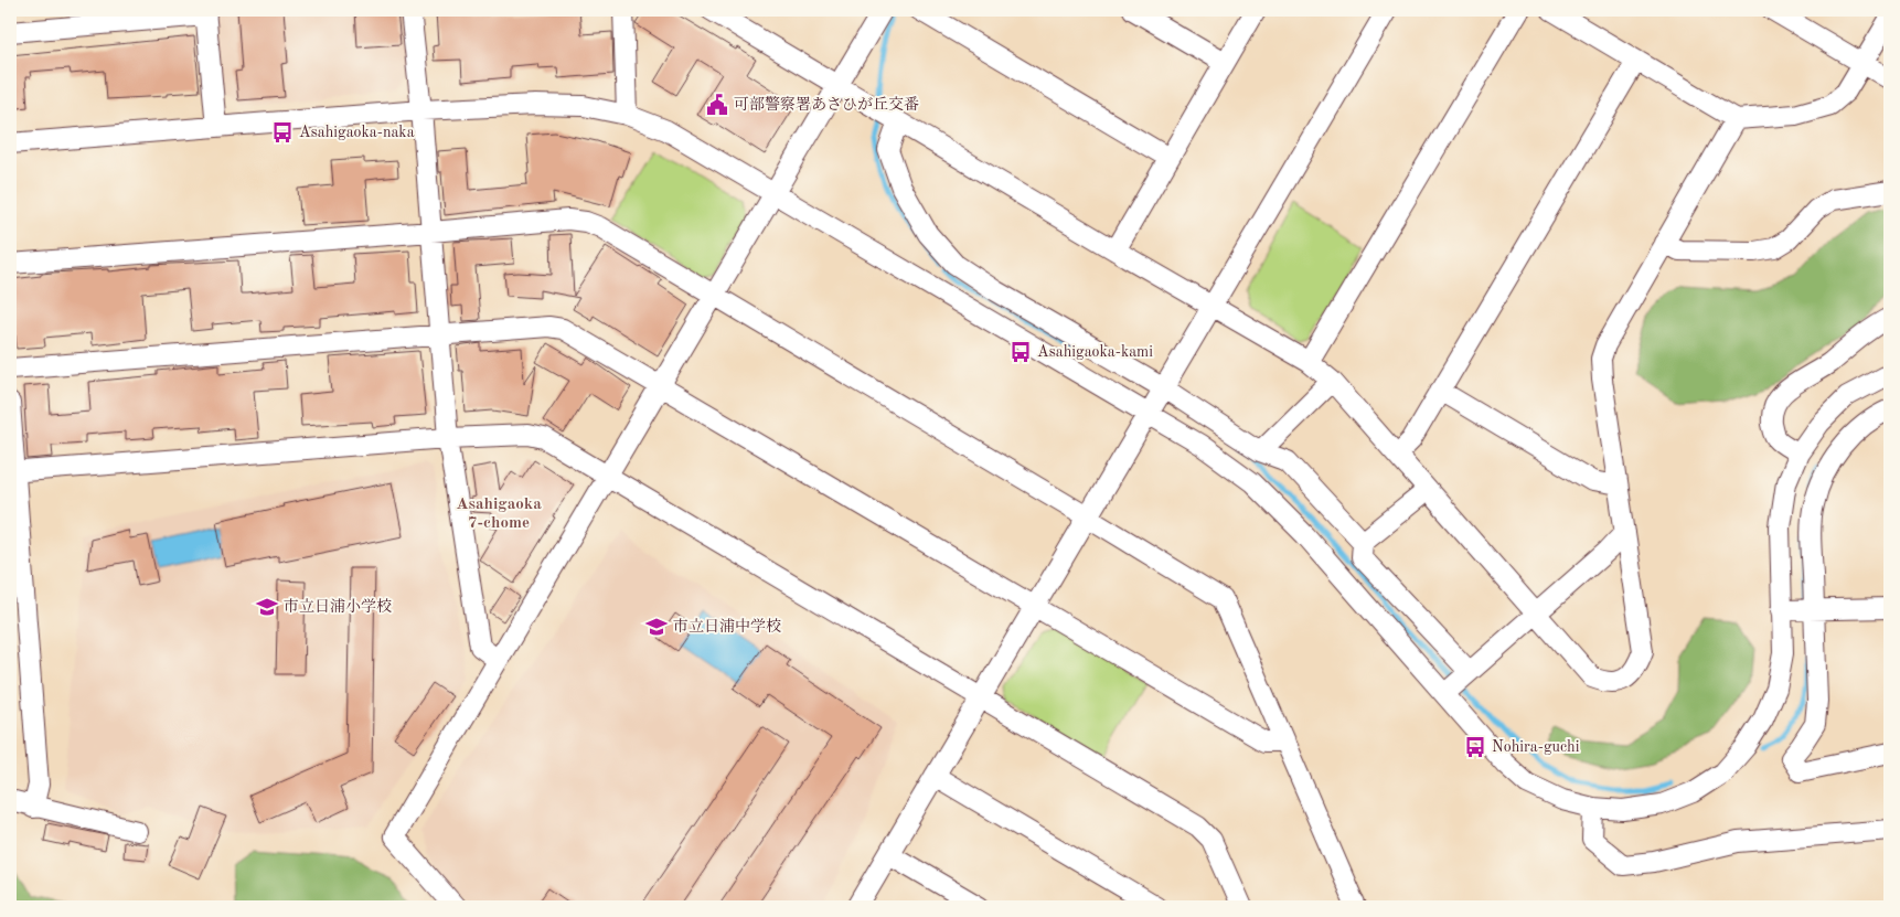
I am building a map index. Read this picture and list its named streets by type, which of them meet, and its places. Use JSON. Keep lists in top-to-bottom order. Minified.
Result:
{"districts":["Asahigaoka 7-chome"],"places":{"public building":["可部警察署あさひが丘交番"],"bus stop":["Asahigaoka-naka","Asahigaoka-kami","Nohira-guchi"],"school or university":["市立日浦小学校","市立日浦中学校"]}}
